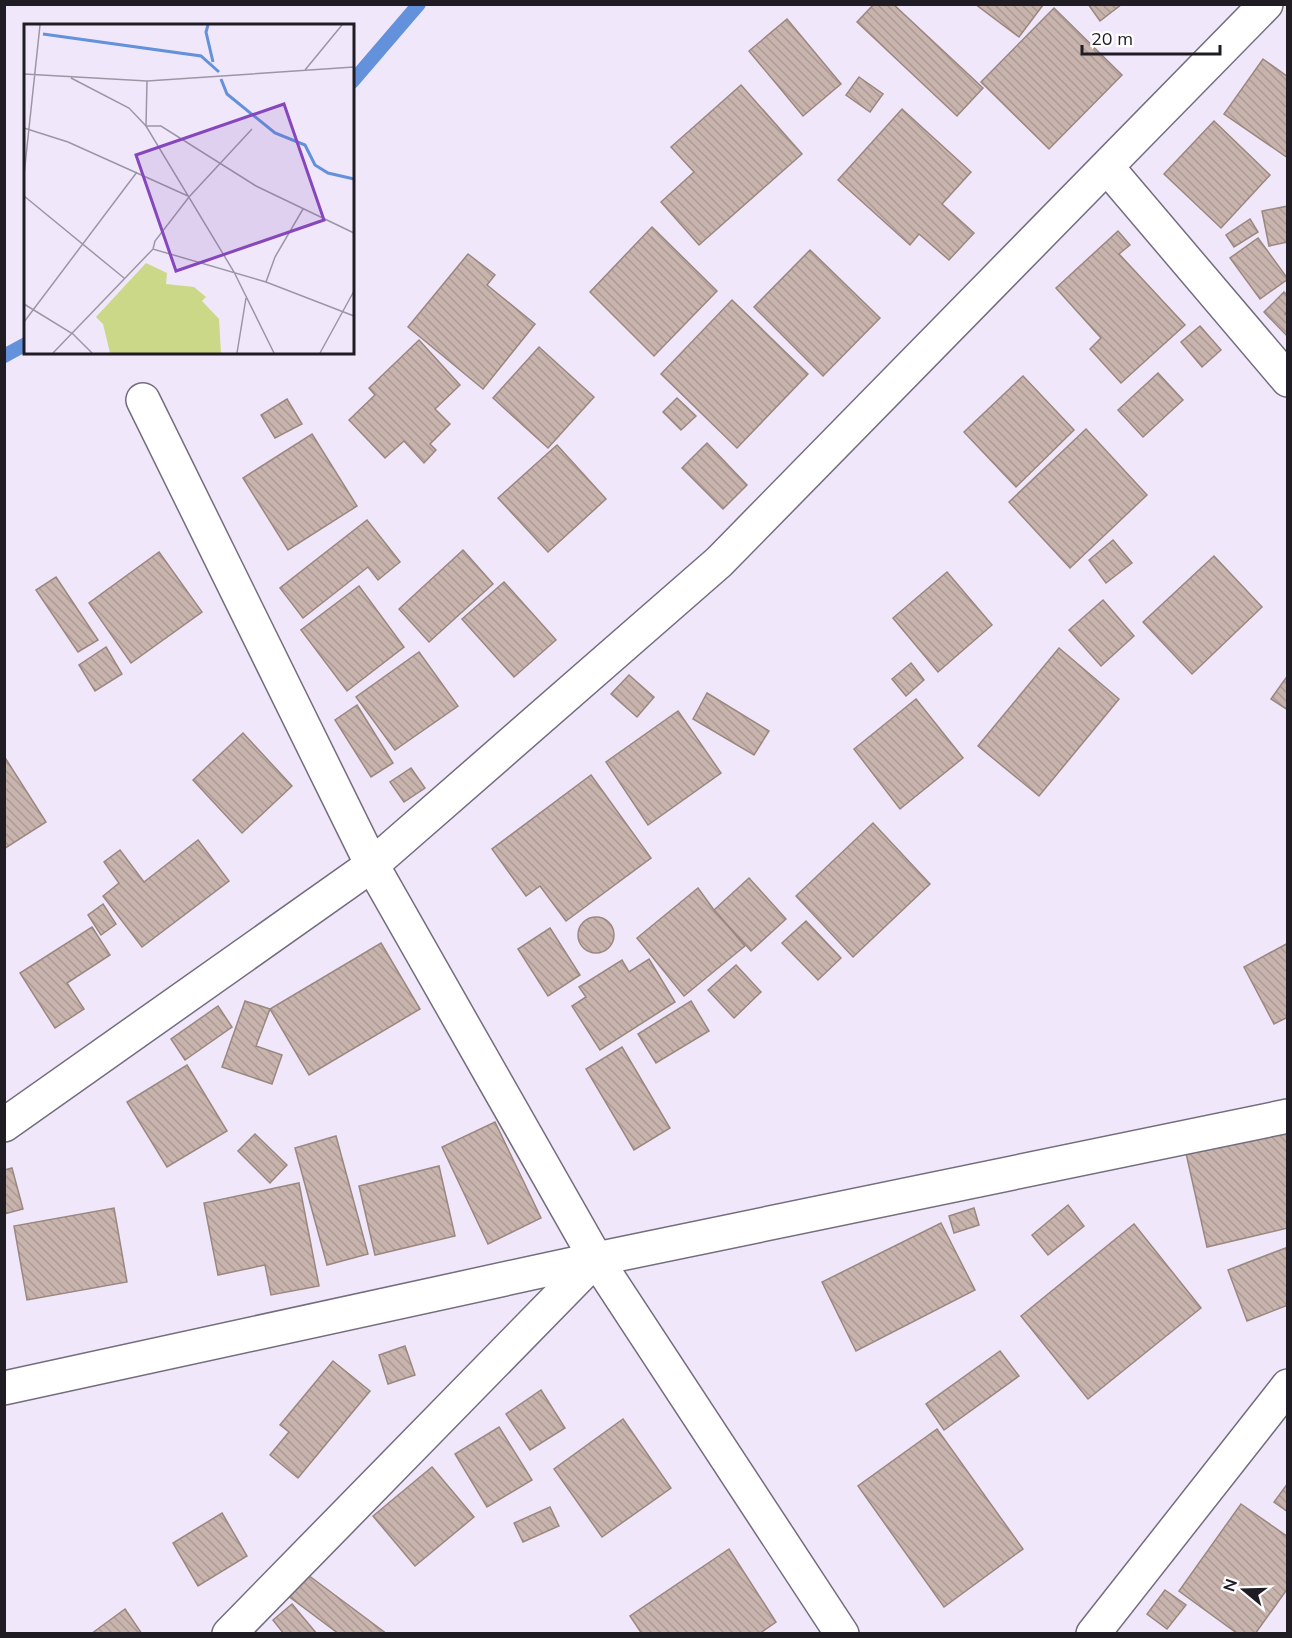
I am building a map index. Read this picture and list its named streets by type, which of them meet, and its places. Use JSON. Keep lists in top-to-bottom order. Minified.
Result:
{"scale_bar":"20 m","north":"left"}
